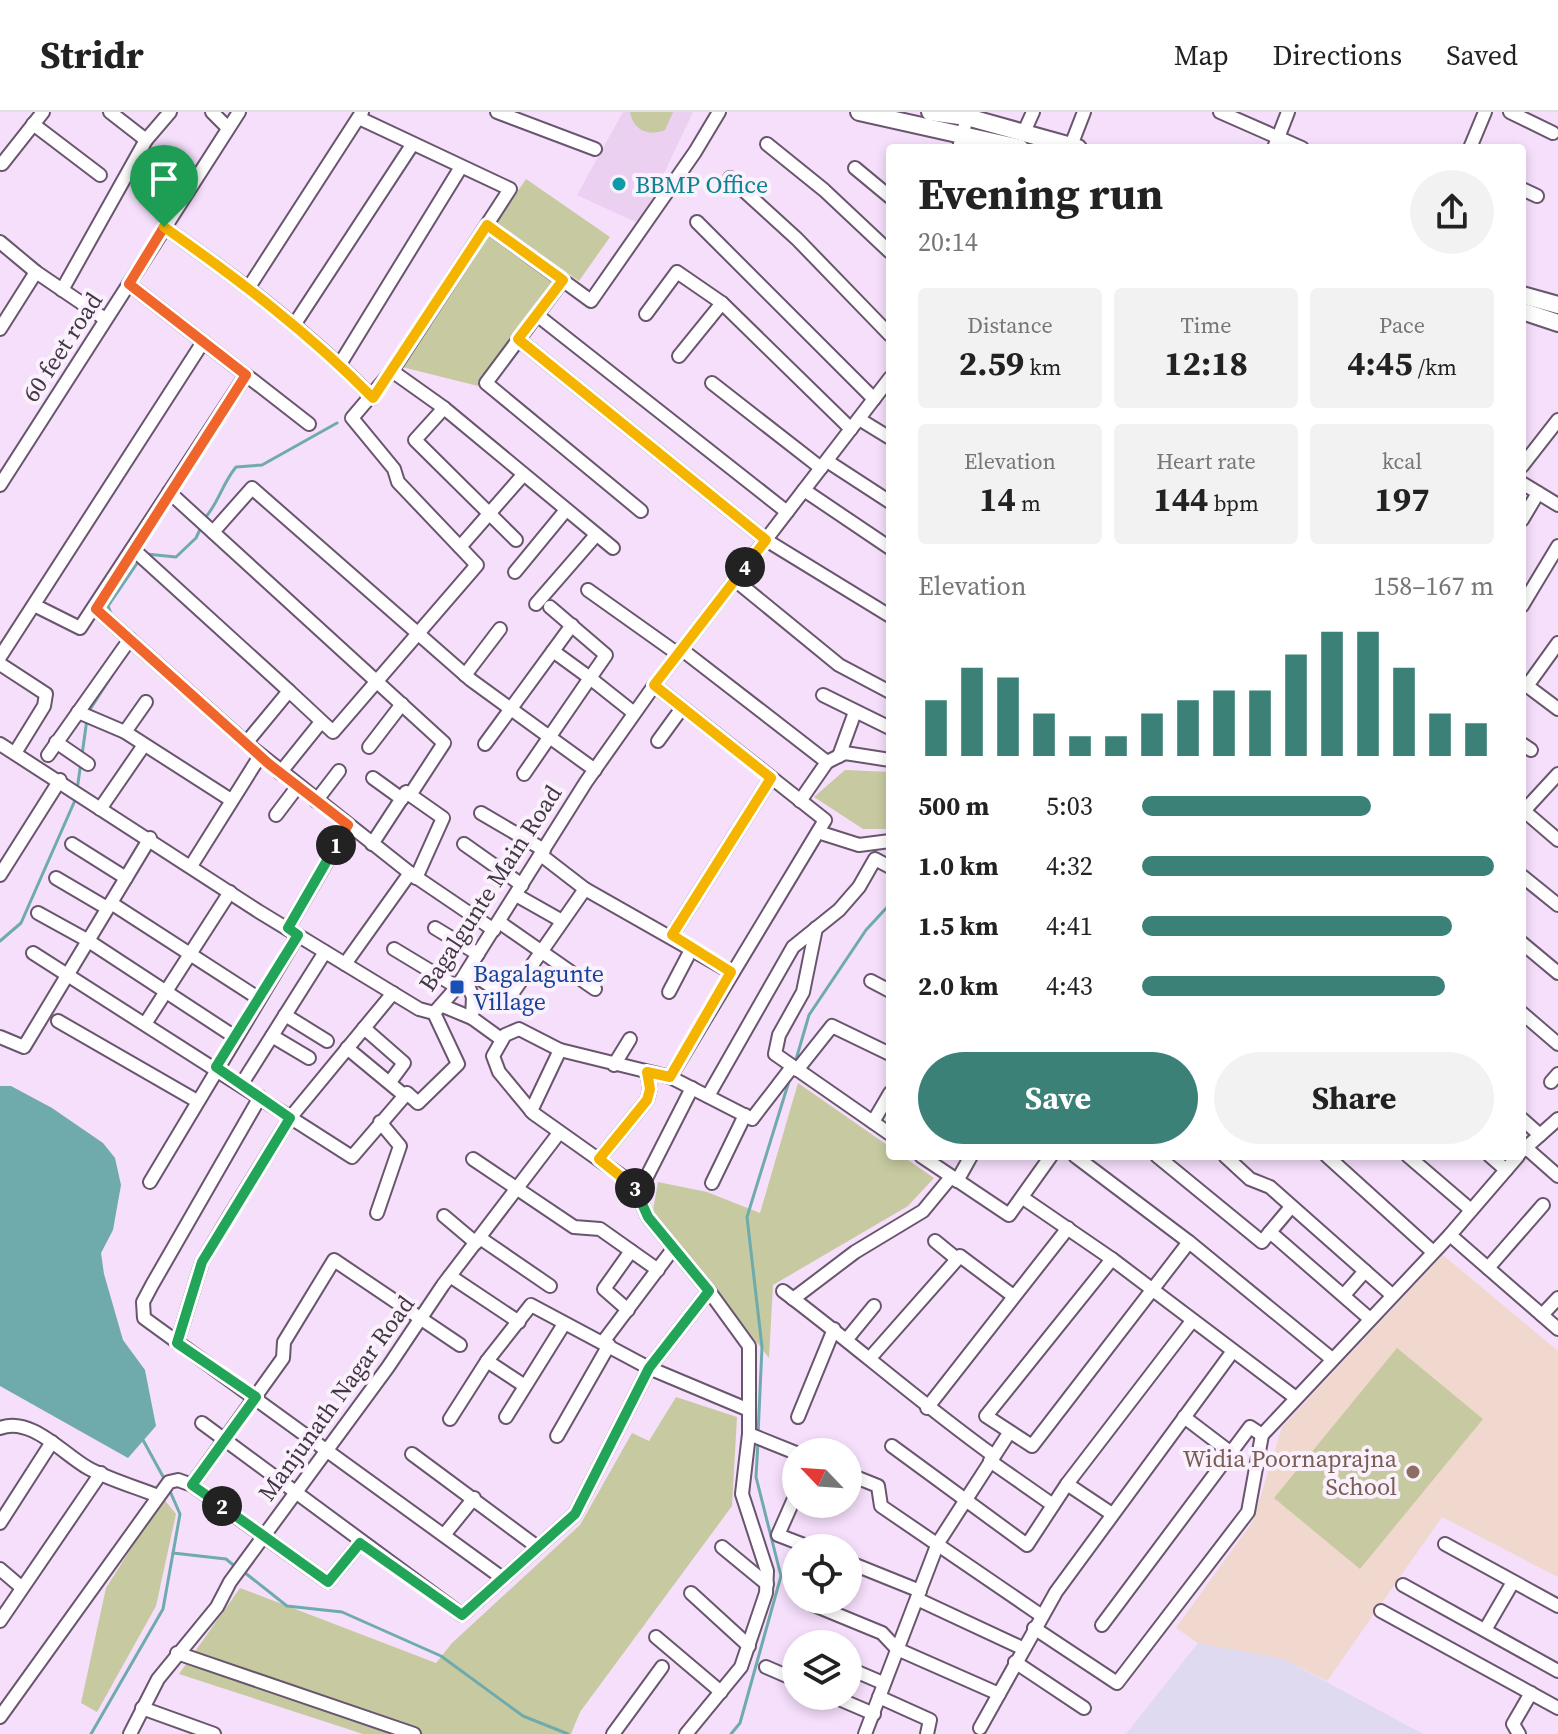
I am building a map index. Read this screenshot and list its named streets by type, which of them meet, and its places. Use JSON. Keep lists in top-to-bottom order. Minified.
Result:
{"streets":{"street":["60 feet road","Bagalgunte Main Road","Manjunath Nagar Road"]},"places":{"other":["BBMP Office","Widia Poornaprajna School"],"transit":["Bagalagunte Village"]},"north":"top left","page":{"header":"Stridr","nav":["Map","Directions","Saved"],"heading":["Evening run","20:14"],"stats":[["Distance","2.59 km"],["Time","12:18"],["Pace","4:45 /km"],["Elevation","14 m"],["Heart rate","144 bpm"],["kcal","197"]],"pins":["4","1","3","2"],"chart":["Elevation","158–167 m"],"list":[{"name":"500 m","note":"5:03"},{"name":"1.0 km","note":"4:32"},{"name":"1.5 km","note":"4:41"},{"name":"2.0 km","note":"4:43"}],"buttons":["Save","Share"]}}
